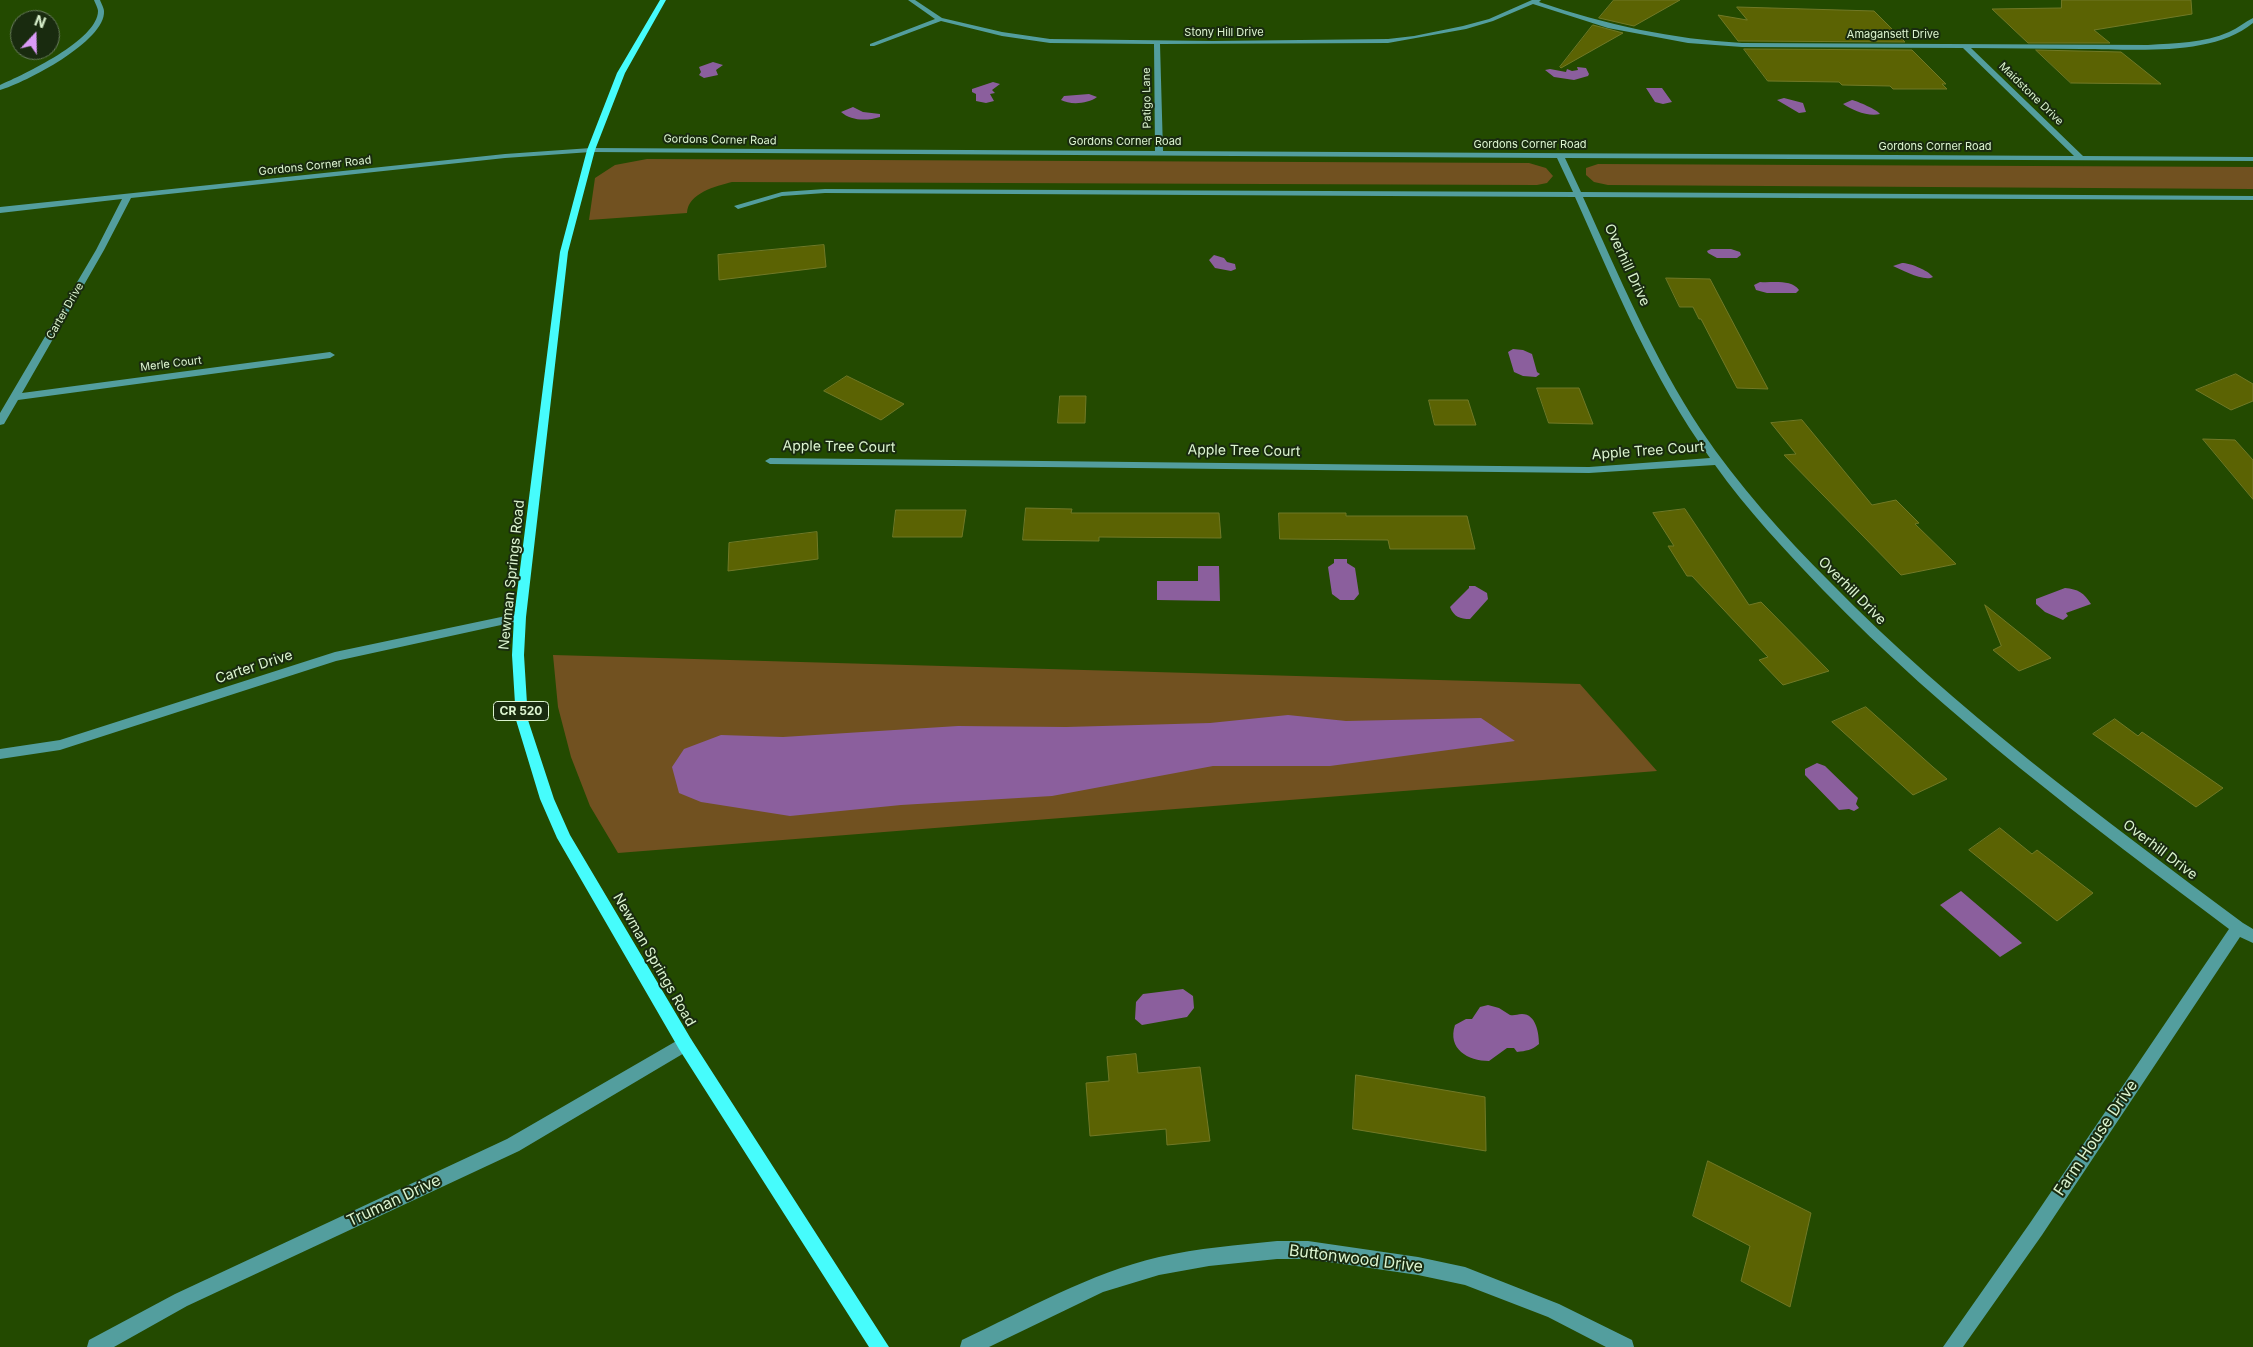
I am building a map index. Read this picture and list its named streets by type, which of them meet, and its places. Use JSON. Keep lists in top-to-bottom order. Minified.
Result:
{"streets":{"main road":["Newman Springs Road","CR 520"],"street":["Stony Hill Drive","Amagansett Drive","Maidstone Drive","Patigo Lane","Gordons Corner Road","Overhill Drive","Carter Drive","Merle Court","Apple Tree Court","Farm House Drive","Truman Drive","Buttonwood Drive"]},"crossings":[["Stony Hill Drive","Amagansett Drive"],["Stony Hill Drive","Patigo Lane"],["Amagansett Drive","Maidstone Drive"],["Maidstone Drive","Gordons Corner Road"],["Patigo Lane","Gordons Corner Road"],["Gordons Corner Road","Overhill Drive"],["Gordons Corner Road","Carter Drive"],["Gordons Corner Road","Newman Springs Road"],["Overhill Drive","Apple Tree Court"],["Overhill Drive","Farm House Drive"],["Carter Drive","Merle Court"],["Carter Drive","Newman Springs Road"],["Newman Springs Road","Truman Drive"]],"north":"top"}
